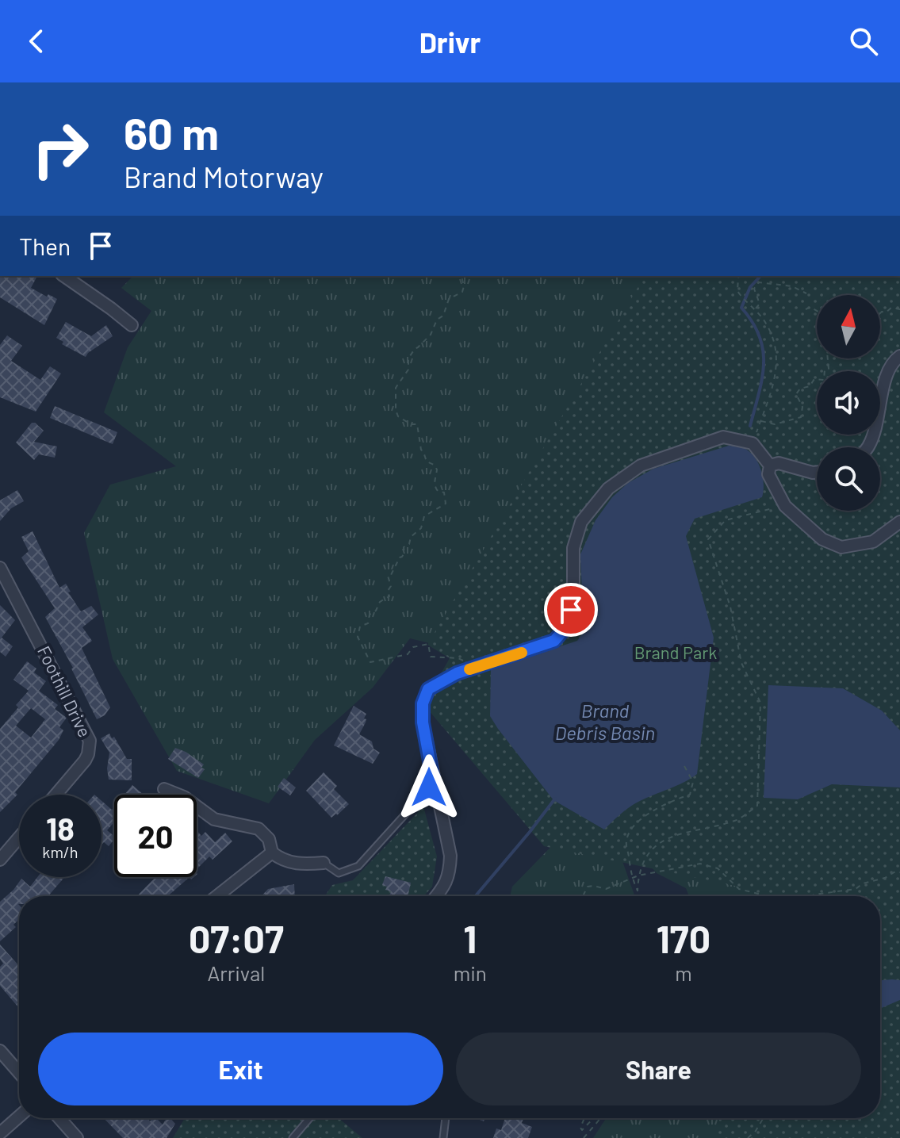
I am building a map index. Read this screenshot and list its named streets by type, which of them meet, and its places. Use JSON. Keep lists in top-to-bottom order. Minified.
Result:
{"streets":{"street":["Foothill Drive"]},"water":["Brand Debris Basin"],"parks":["Brand Park"],"north":"top","page":{"header":"Drivr","turn":["60 m","Brand Motorway"],"then":"Then","speed":"18 km/h","limit":"20","eta":["07:07","Arrival","1","min","170","m"],"buttons":["Exit","Share"]}}
